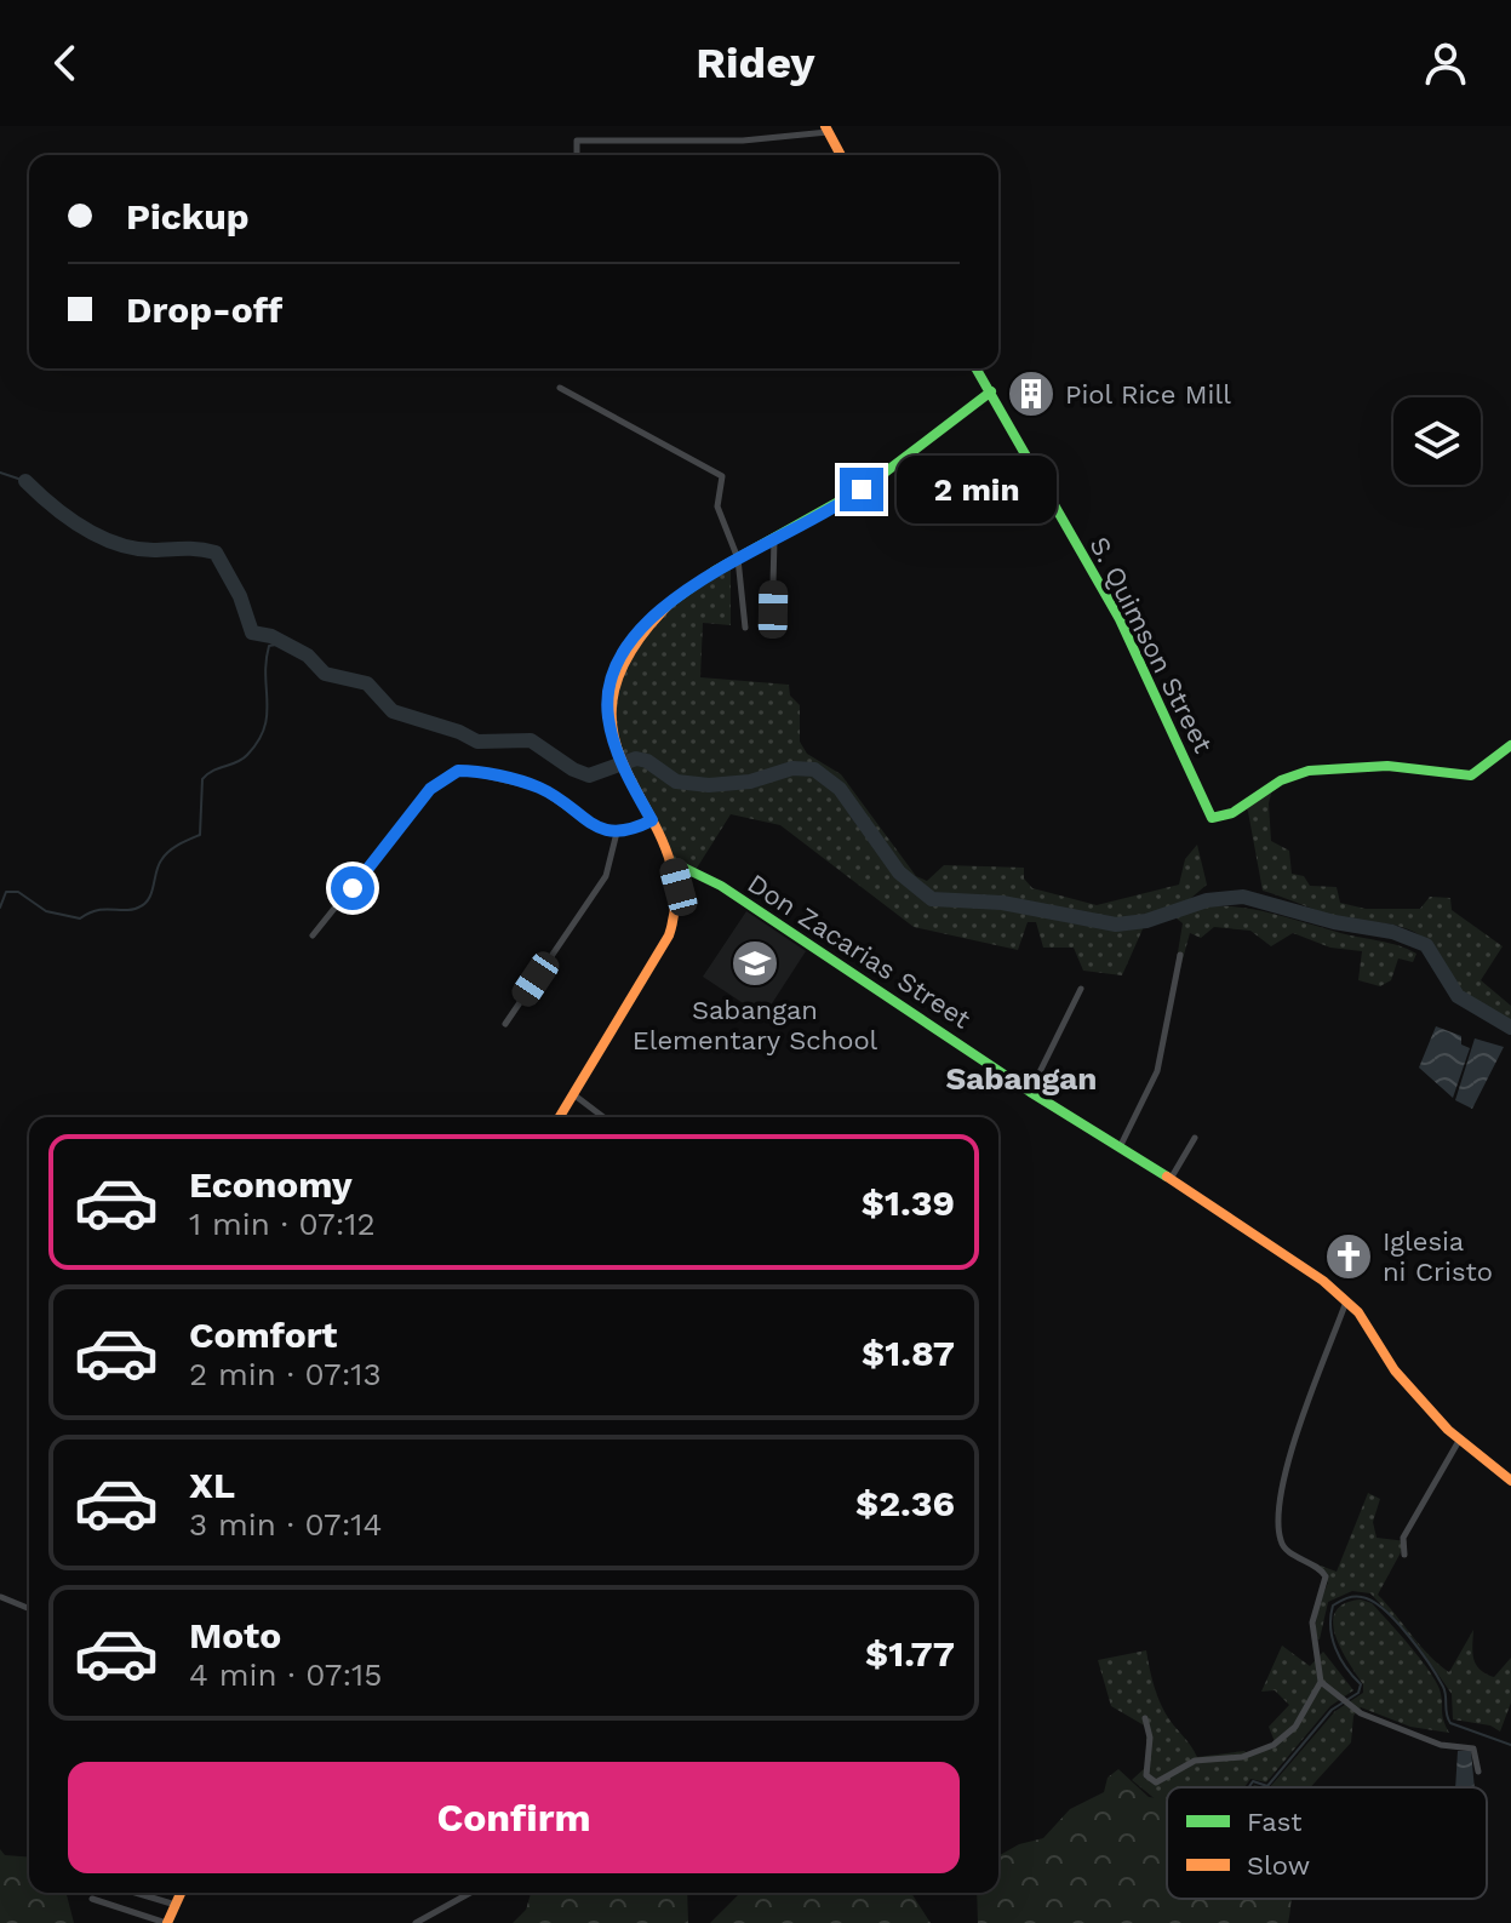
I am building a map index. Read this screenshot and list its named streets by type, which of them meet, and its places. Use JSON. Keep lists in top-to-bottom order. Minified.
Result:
{"streets":{"street":["S. Quimson Street","Don Zacarias Street"]},"districts":["Sabangan"],"places":{"building":["Piol Rice Mill"],"school or university":["Sabangan Elementary School"],"church":["Iglesia ni Cristo"]},"legend":["Fast","Slow"],"page":{"header":"Ridey","banner":["Pickup","Drop-off"],"bubble":"2 min","list":[{"name":"Economy","note":"1 min · 07:12","value":"$1.39"},{"name":"Comfort","note":"2 min · 07:13","value":"$1.87"},{"name":"XL","note":"3 min · 07:14","value":"$2.36"},{"name":"Moto","note":"4 min · 07:15","value":"$1.77"}],"buttons":"Confirm"}}
